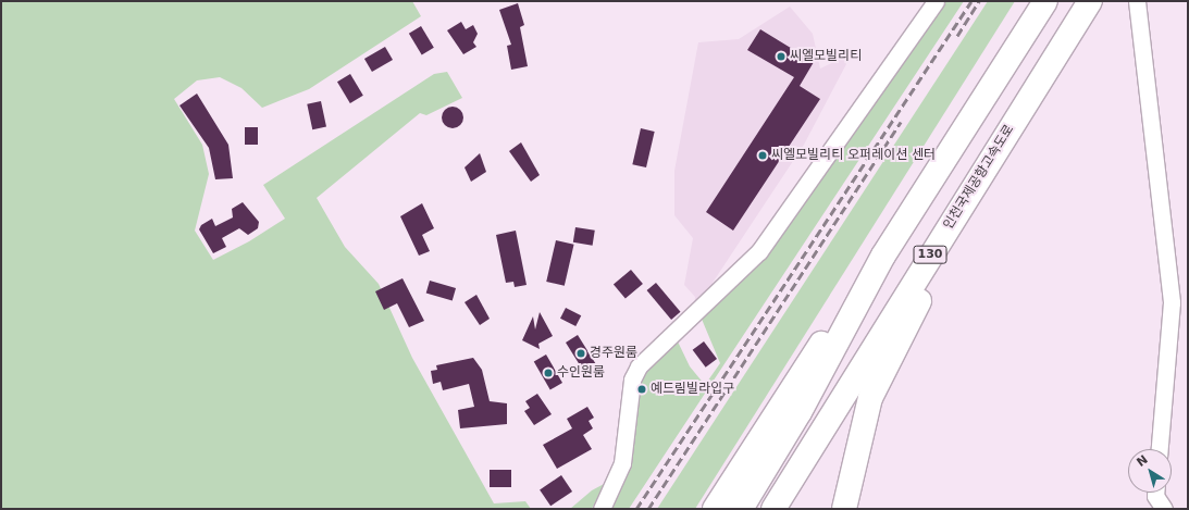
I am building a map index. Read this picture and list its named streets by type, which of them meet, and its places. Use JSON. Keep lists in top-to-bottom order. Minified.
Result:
{"streets":{"highway":["인천국제공항고속도로","130"]},"places":["씨엘모빌리티","씨엘모빌리티 오퍼레이션 센터","경주원룸","수인원룸","예드림빌라입구"],"north":"top left"}
